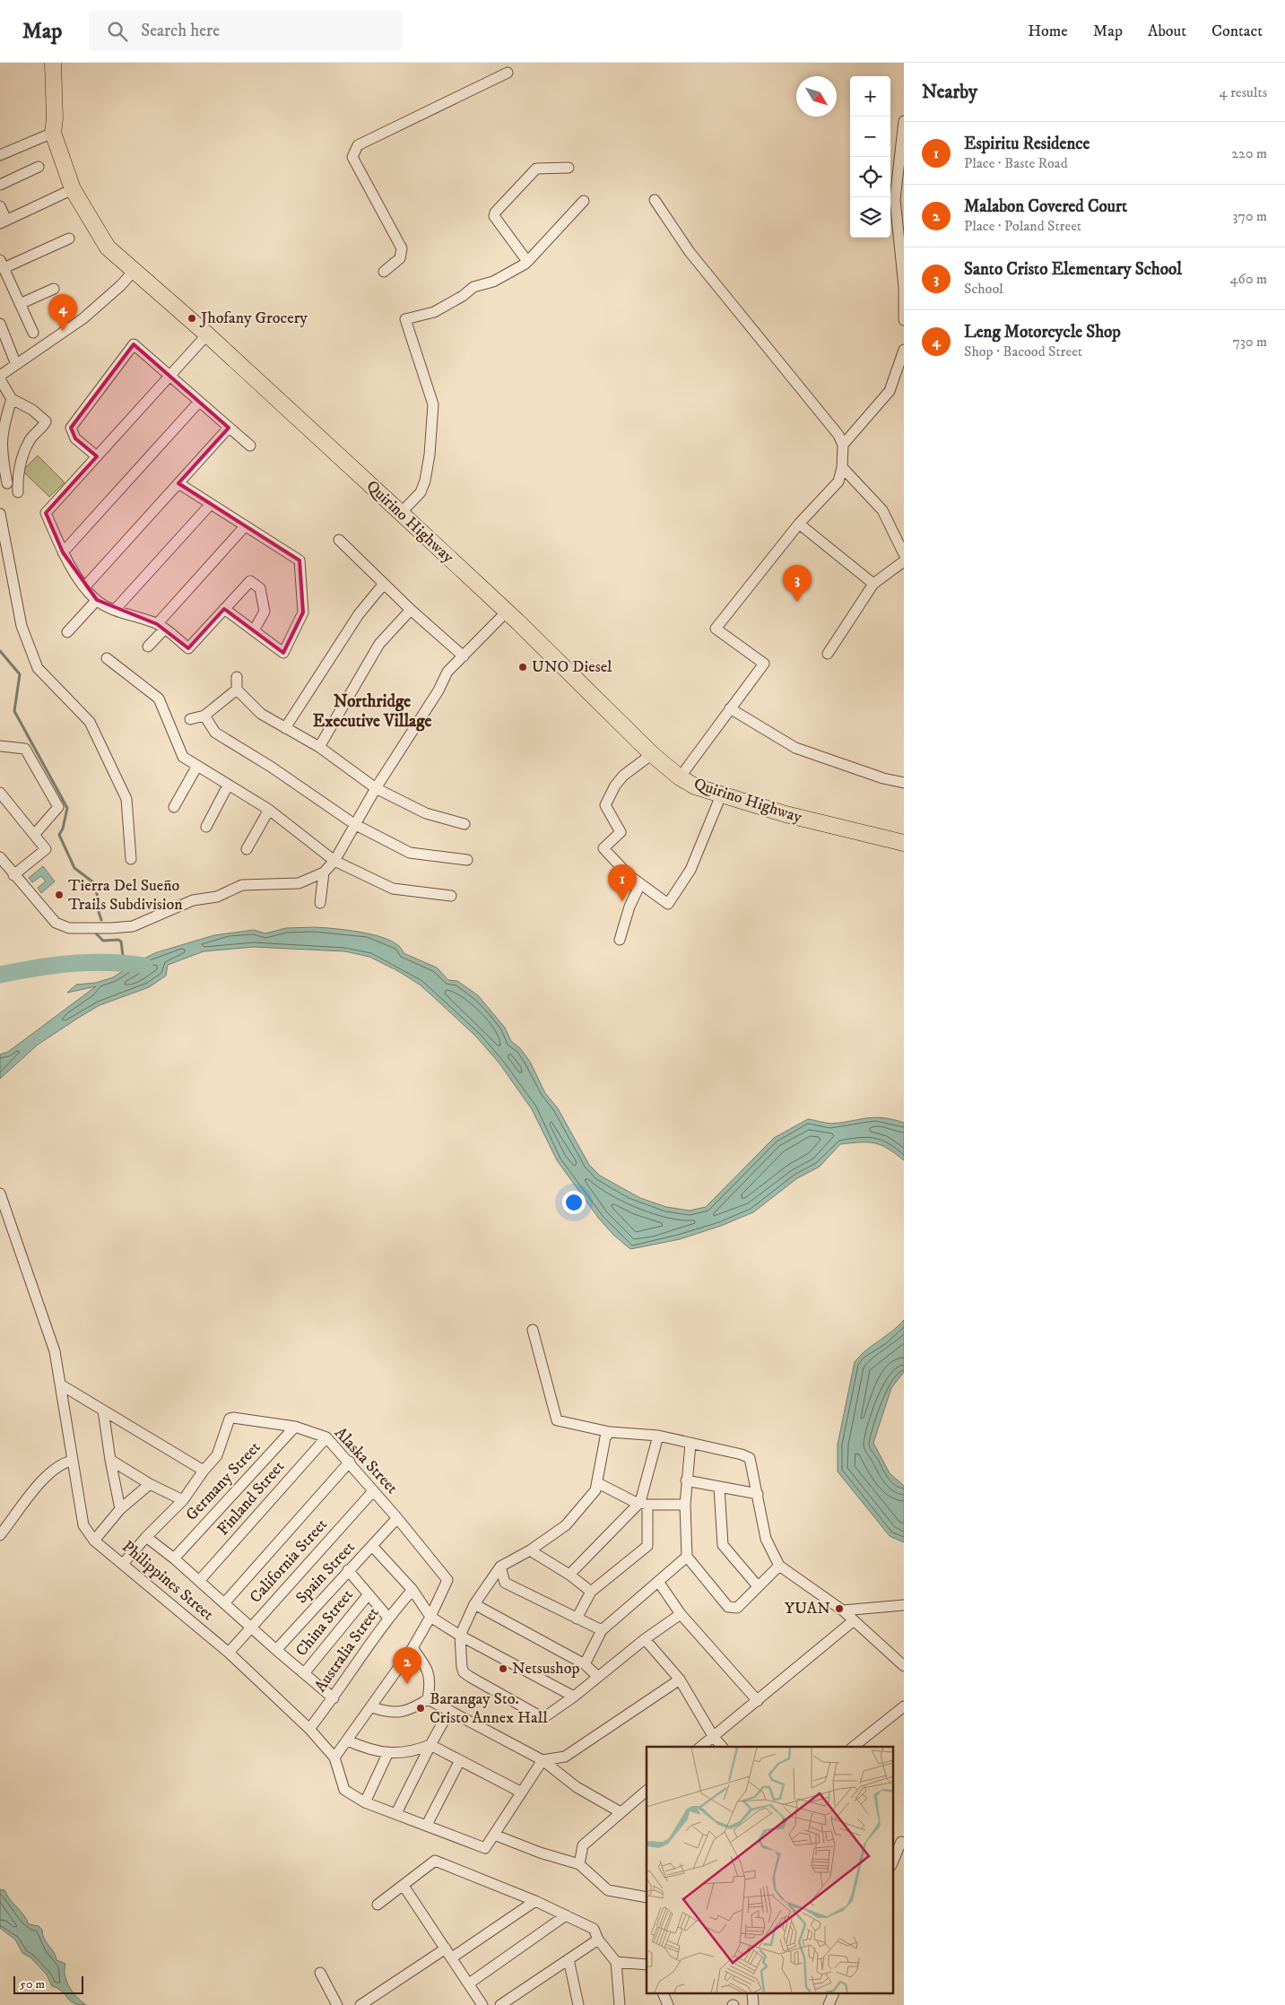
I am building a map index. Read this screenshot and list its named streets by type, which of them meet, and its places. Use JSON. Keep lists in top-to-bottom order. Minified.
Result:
{"streets":{"main road":["Quirino Highway"],"street":["Alaska Street","Germany Street","Finland Street","California Street","Spain Street","Philippines Street","China Street","Australia Street"]},"crossings":[["Alaska Street","Germany Street"],["Alaska Street","Finland Street"],["Alaska Street","California Street"],["Alaska Street","Spain Street"],["California Street","Philippines Street"],["Philippines Street","Australia Street"]],"districts":["Northridge Executive Village"],"places":["Jhofany Grocery","UNO Diesel","Tierra Del Sueño Trails Subdivision","YUAN","Netsushop","Barangay Sto. Cristo Annex Hall"],"scale_bar":"50 m","north":"bottom right","page":{"header":"Map","search":"Search here","nav":["Home","Map","About","Contact"],"heading":["Nearby","4 results"],"map_buttons":["+","−"],"list":[{"mark":"1","name":"Espiritu Residence","note":"Place · Baste Road","value":"220 m"},{"mark":"2","name":"Malabon Covered Court","note":"Place · Poland Street","value":"370 m"},{"mark":"3","name":"Santo Cristo Elementary School","note":"School","value":"460 m"},{"mark":"4","name":"Leng Motorcycle Shop","note":"Shop · Bacood Street","value":"730 m"}],"pins":["4","3","1","2"],"scale":"50 m"}}
